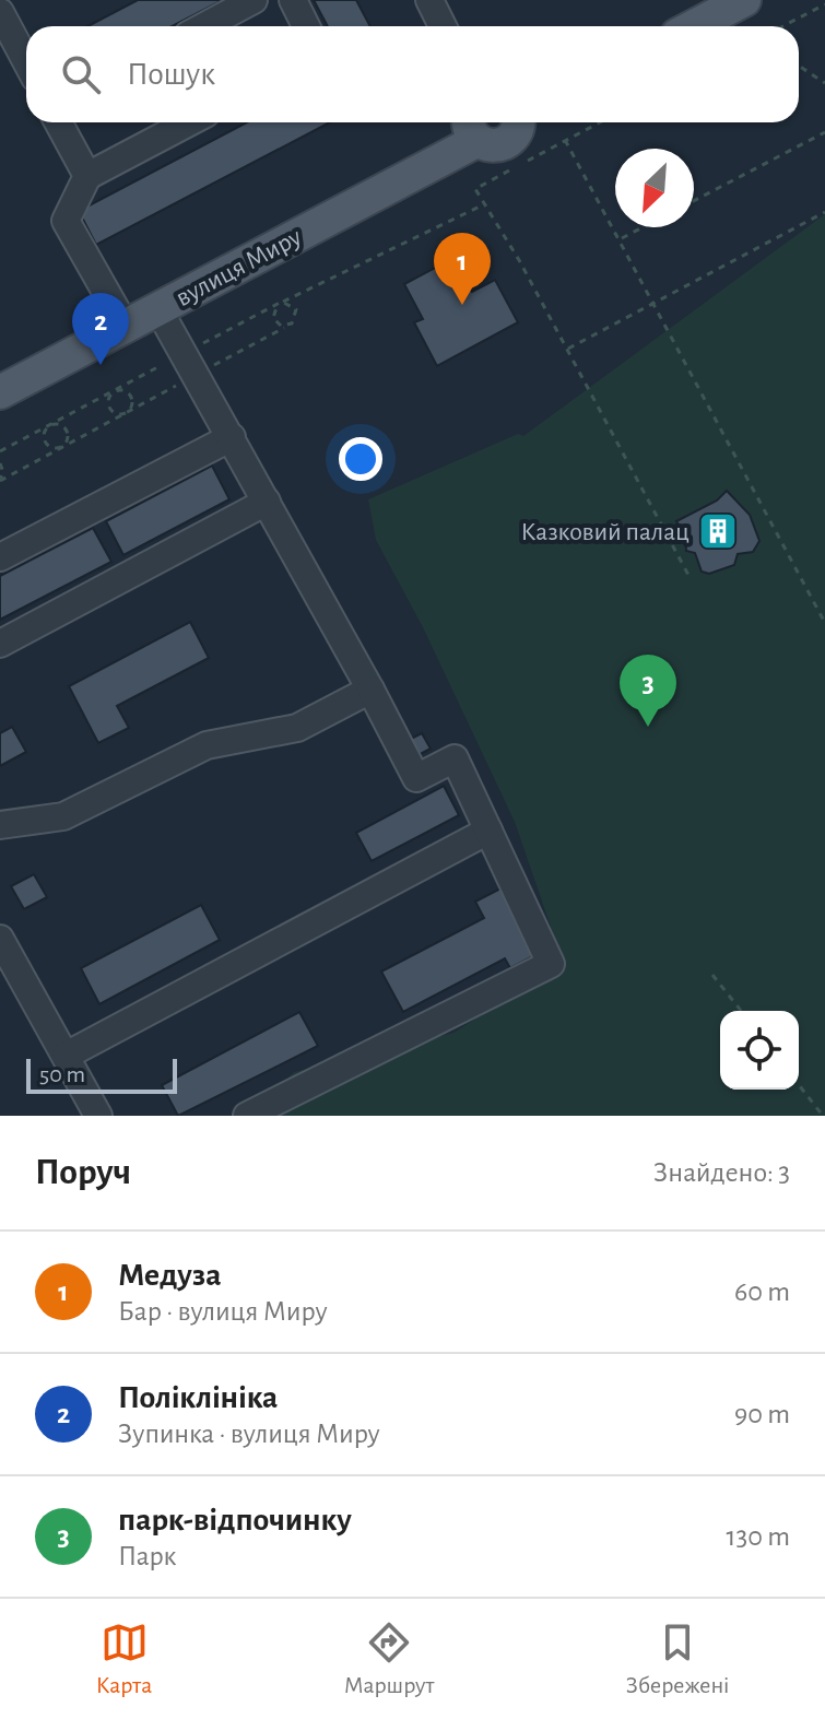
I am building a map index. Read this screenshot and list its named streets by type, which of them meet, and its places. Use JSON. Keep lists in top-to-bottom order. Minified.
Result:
{"streets":{"main road":["вулиця Миру"]},"places":{"building":["Казковий палац"]},"scale_bar":"50 m","north":"bottom left","page":{"search":"Пошук","pins":["1","2","3"],"scale":"50 m","heading":["Поруч","Знайдено: 3"],"list":[{"mark":"1","name":"Медуза","note":"Бар · вулиця Миру","value":"60 m"},{"mark":"2","name":"Поліклініка","note":"Зупинка · вулиця Миру","value":"90 m"},{"mark":"3","name":"парк-відпочинку","note":"Парк","value":"130 m"}],"nav":["Карта","Маршрут","Збережені"]}}
